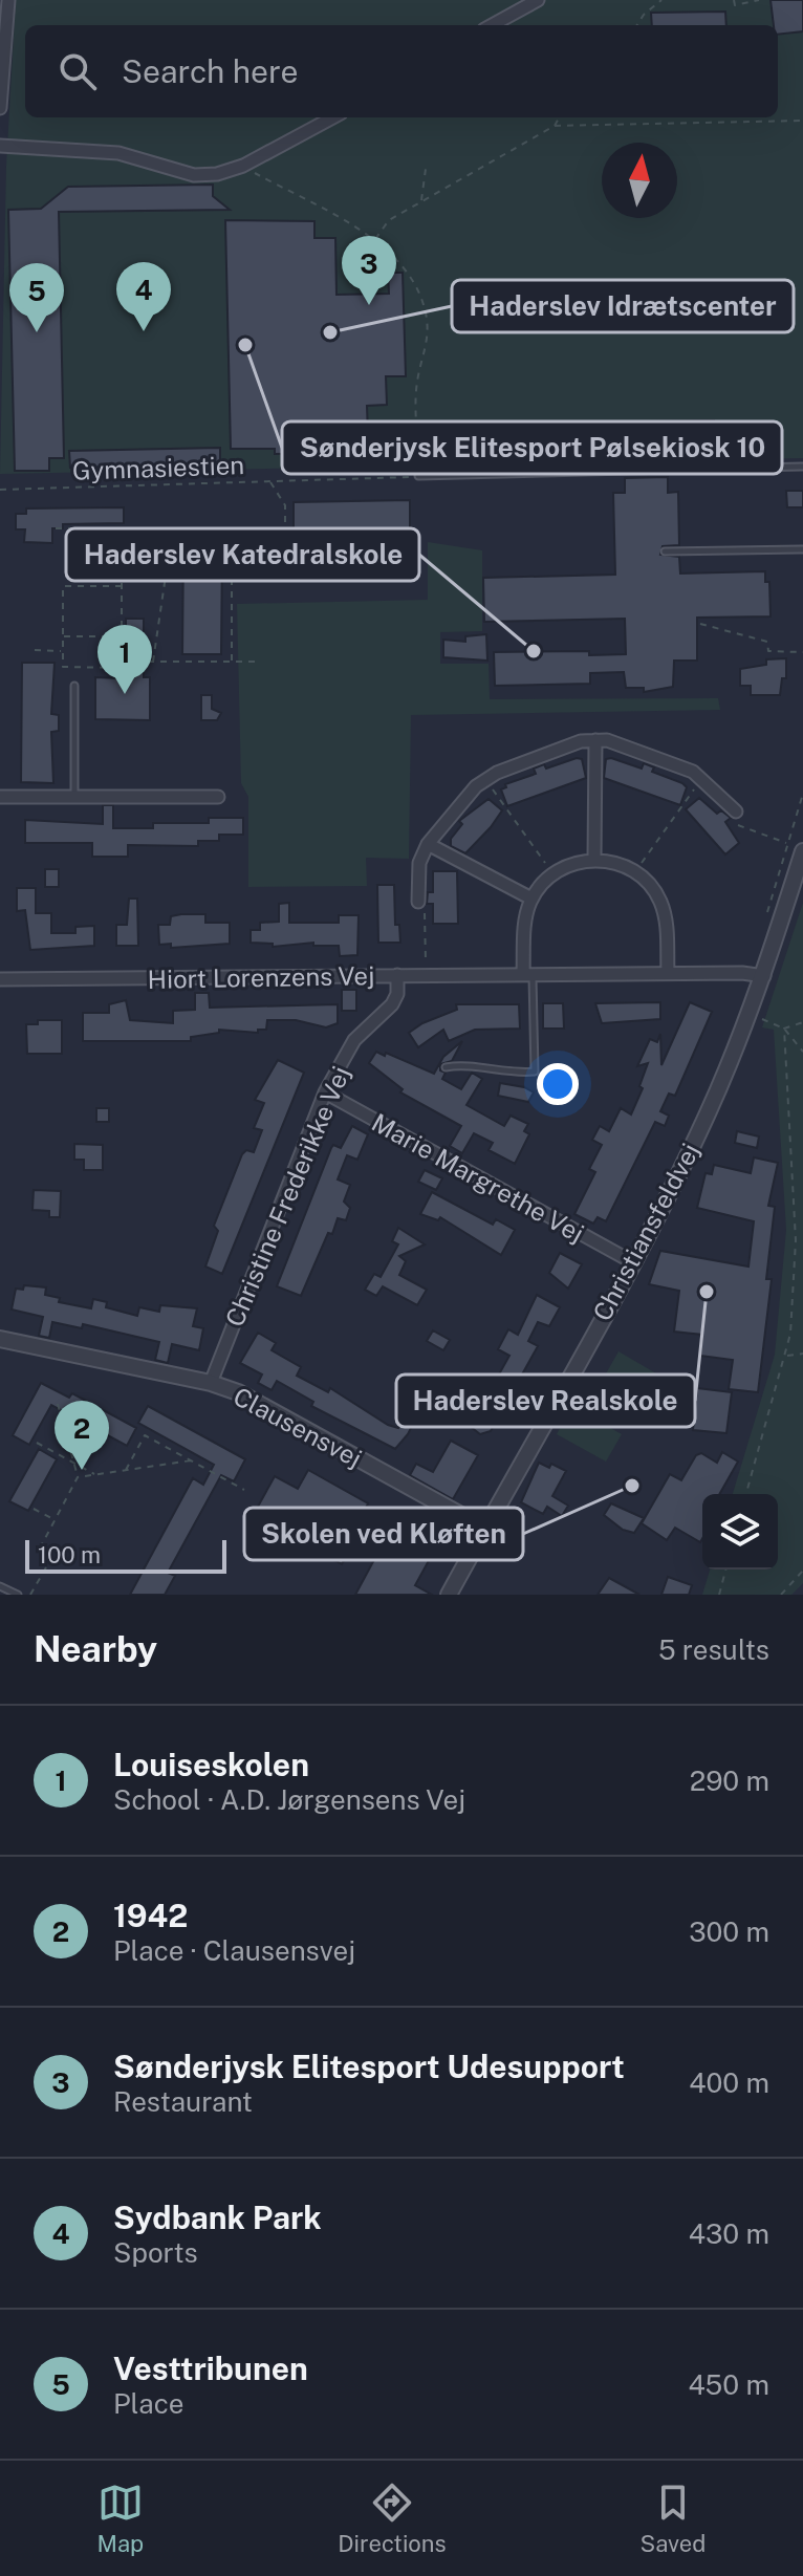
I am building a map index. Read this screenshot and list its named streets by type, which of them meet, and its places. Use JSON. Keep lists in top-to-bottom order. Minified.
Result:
{"streets":{"street":["Hiort Lorenzens Vej","Marie Margrethe Vej","Christine Frederikke Vej","Christiansfeldvej","Clausensvej"],"path":["Gymnasiestien"]},"crossings":[["Hiort Lorenzens Vej","Christine Frederikke Vej"],["Hiort Lorenzens Vej","Christiansfeldvej"],["Marie Margrethe Vej","Christine Frederikke Vej"],["Marie Margrethe Vej","Christiansfeldvej"],["Christine Frederikke Vej","Clausensvej"],["Christiansfeldvej","Clausensvej"]],"places":["Haderslev Idrætscenter","Sønderjysk Elitesport Pølsekiosk 10","Haderslev Katedralskole","Haderslev Realskole","Skolen ved Kløften"],"scale_bar":"100 m","north":"top","page":{"search":"Search here","pins":["3","4","5","1","2"],"scale":"100 m","heading":["Nearby","5 results"],"list":[{"mark":"1","name":"Louiseskolen","note":"School · A.D. Jørgensens Vej","value":"290 m"},{"mark":"2","name":"1942","note":"Place · Clausensvej","value":"300 m"},{"mark":"3","name":"Sønderjysk Elitesport Udesupport","note":"Restaurant","value":"400 m"},{"mark":"4","name":"Sydbank Park","note":"Sports","value":"430 m"},{"mark":"5","name":"Vesttribunen","note":"Place","value":"450 m"}],"nav":["Map","Directions","Saved"]}}
